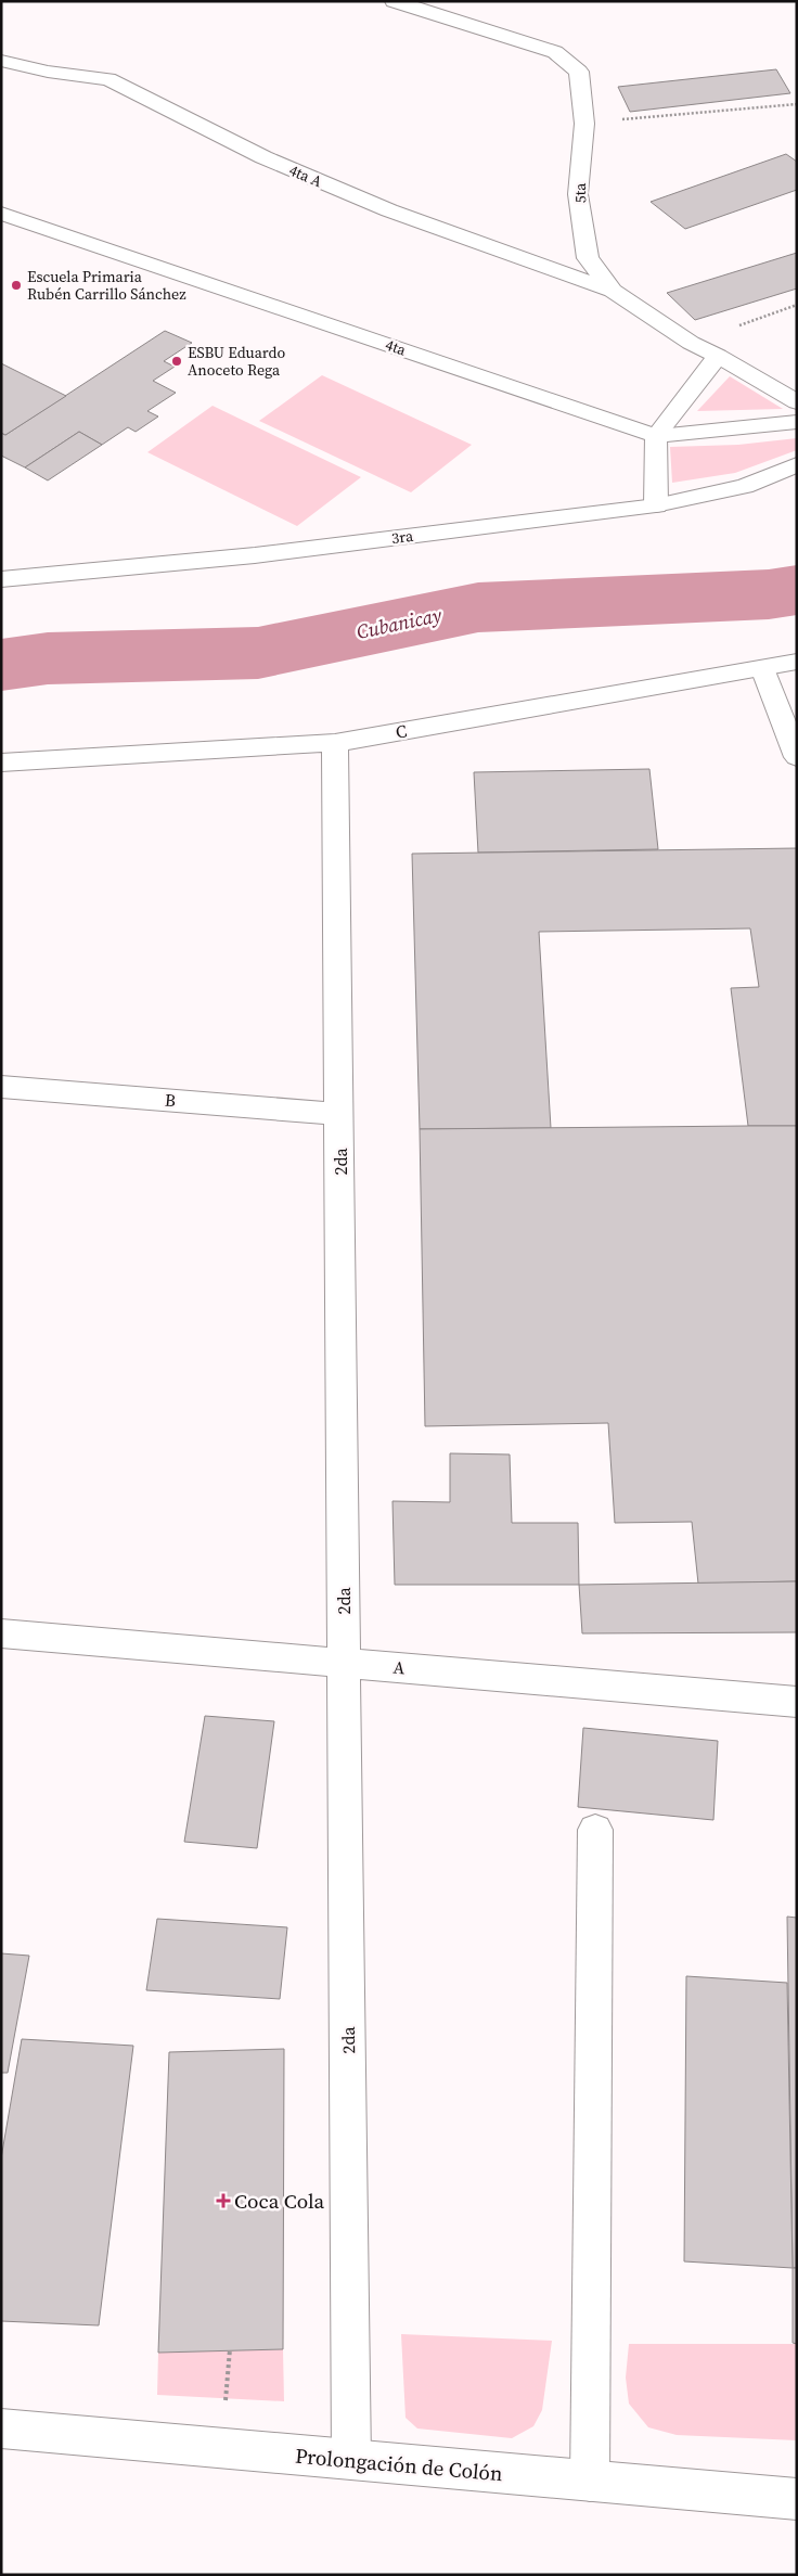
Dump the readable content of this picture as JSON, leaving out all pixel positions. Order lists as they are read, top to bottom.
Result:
{
  "streets": {
    "street": [
      "4ta A",
      "5ta",
      "4ta",
      "3ra",
      "C",
      "B",
      "2da",
      "A",
      "Prolongación de Colón"
    ]
  },
  "crossings": [
    ["4ta A", "5ta"],
    ["C", "2da"],
    ["B", "2da"],
    ["2da", "A"],
    ["2da", "Prolongación de Colón"]
  ],
  "water": ["Cubanicay"],
  "places": {
    "other": ["Escuela Primaria Rubén Carrillo Sánchez", "ESBU Eduardo Anoceto Rega"],
    "health": ["Coca Cola"]
  }
}
